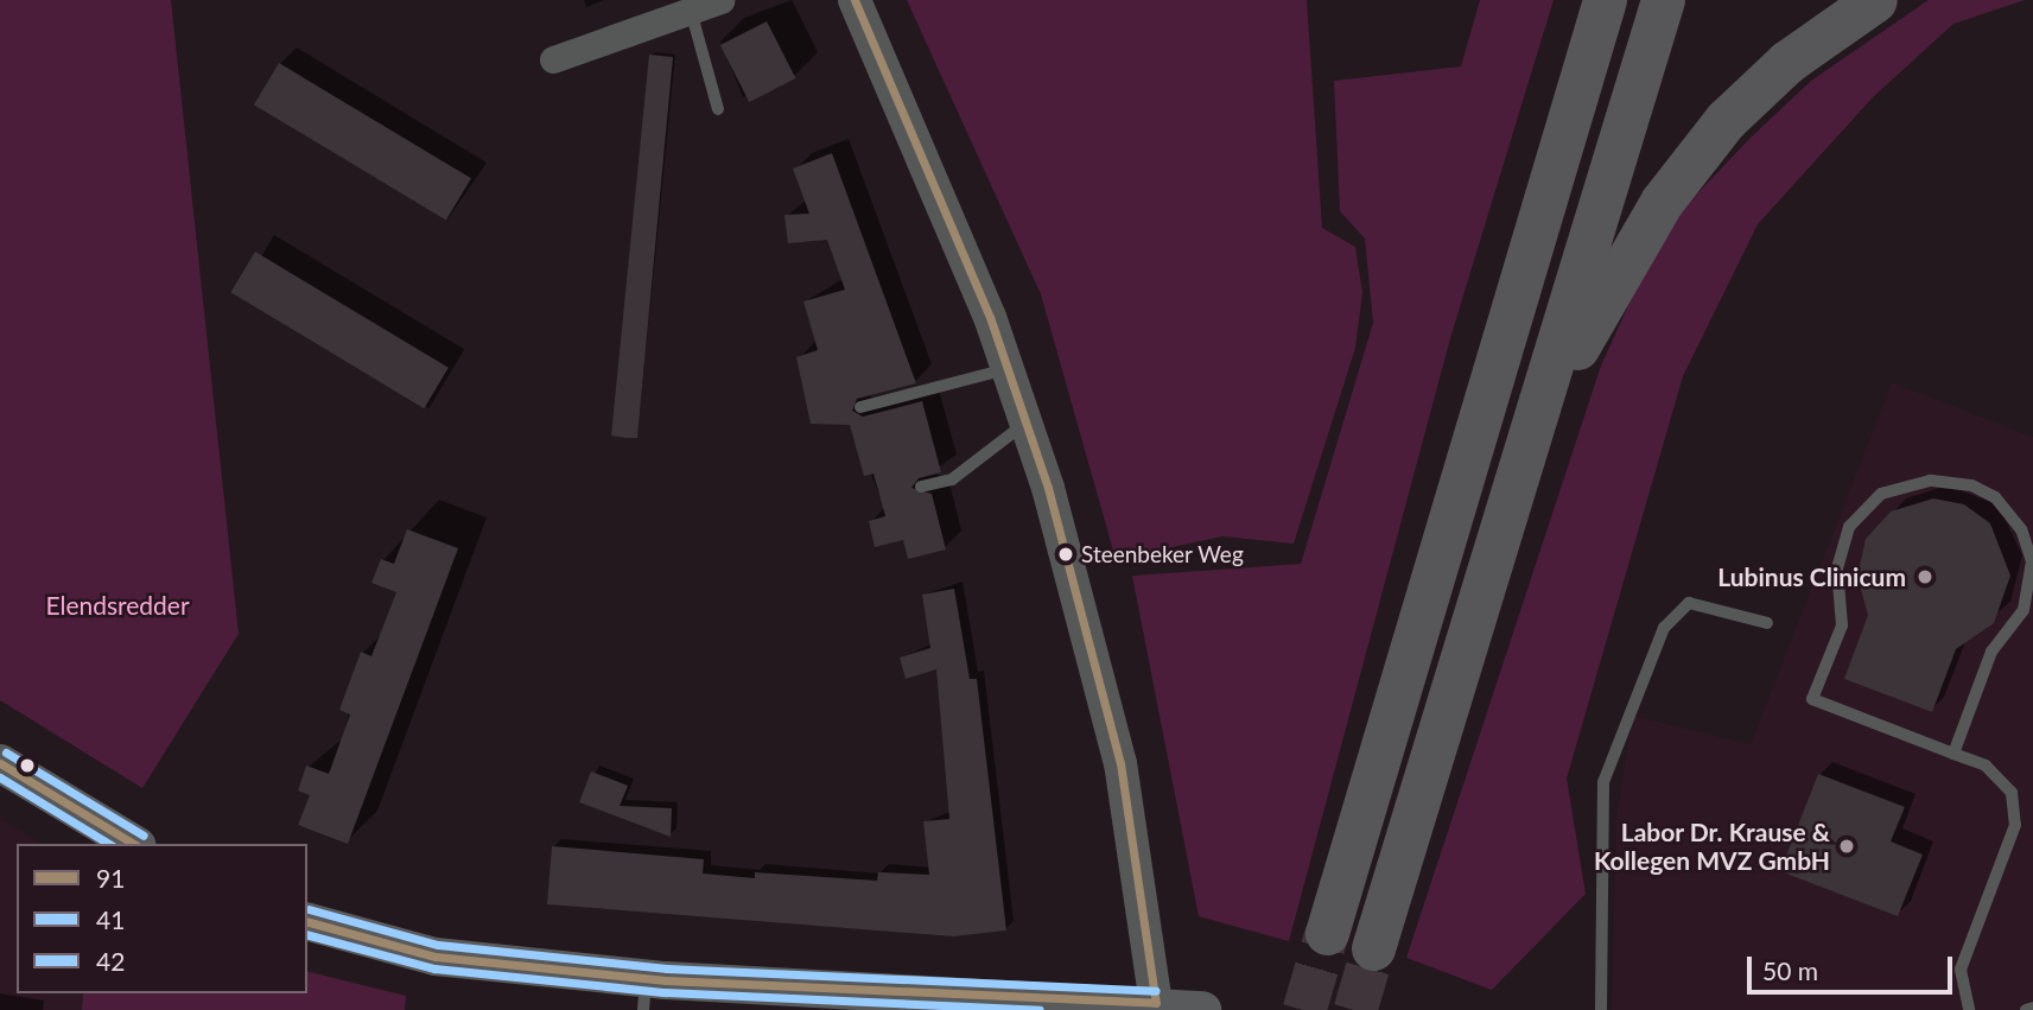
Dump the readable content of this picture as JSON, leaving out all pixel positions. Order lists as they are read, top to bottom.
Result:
{
  "parks": ["Elendsredder"],
  "places": ["Steenbeker Weg", "Lubinus Clinicum", "Labor Dr. Krause & Kollegen MVZ GmbH"],
  "lines": ["transit line 91", "transit line 42", "transit line 41"],
  "legend": ["91", "41", "42"],
  "scale_bar": "50 m"
}
